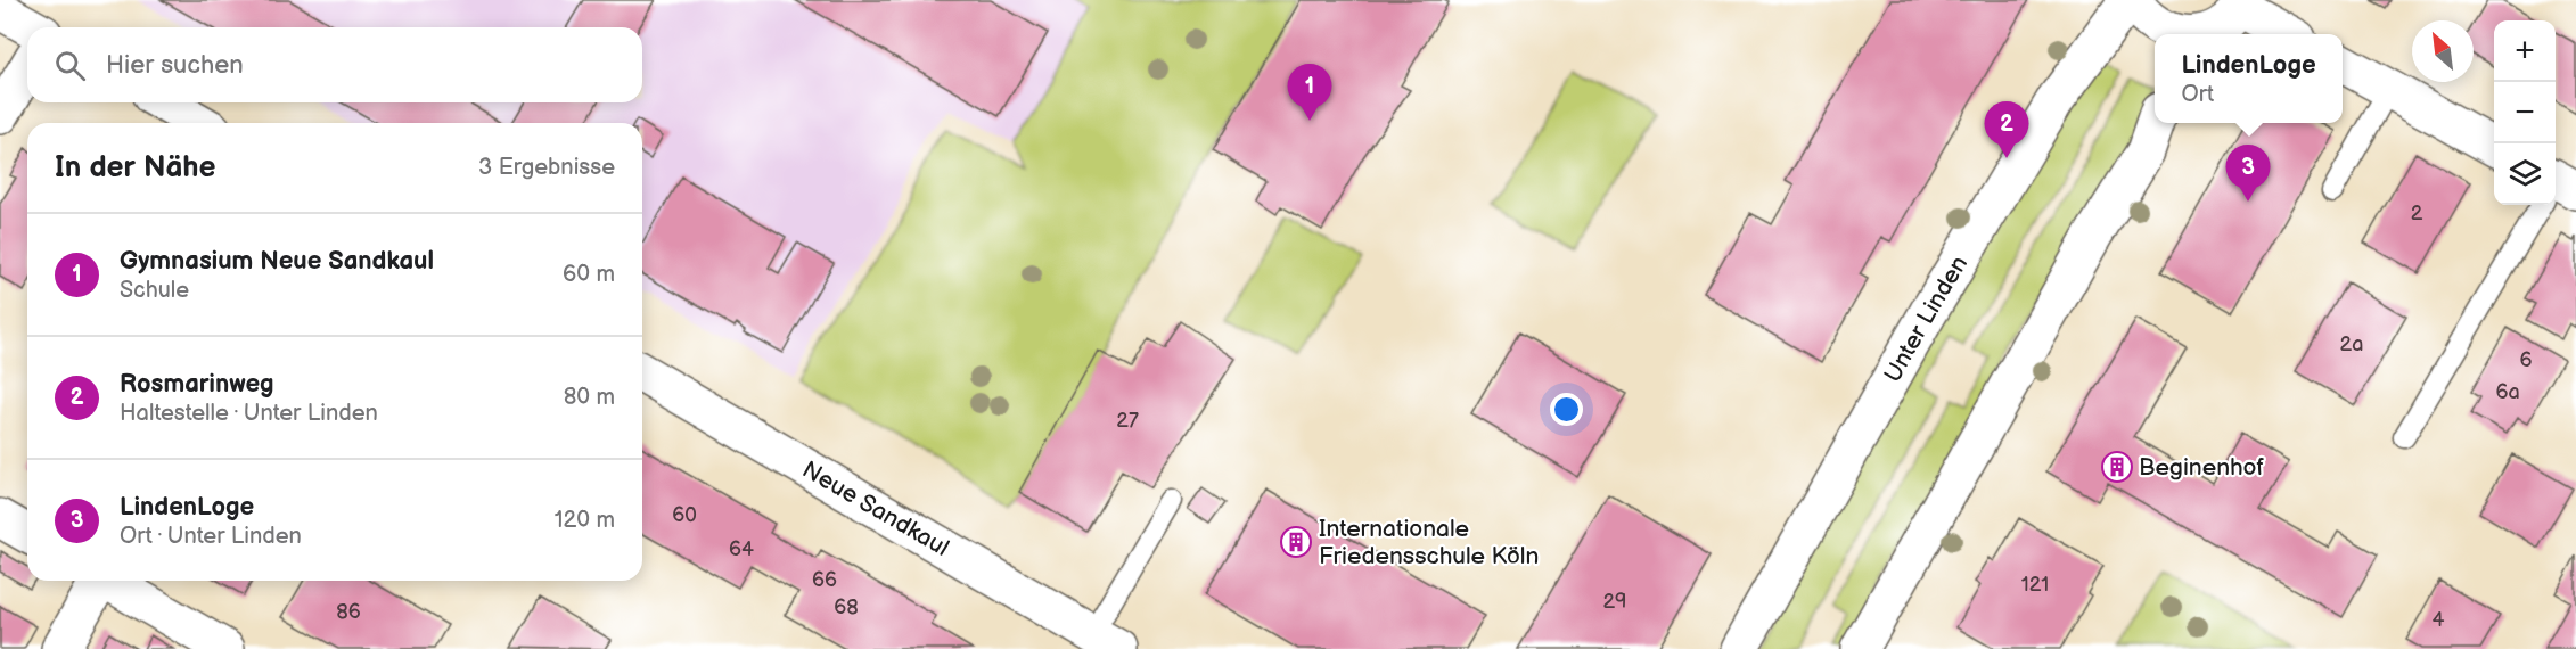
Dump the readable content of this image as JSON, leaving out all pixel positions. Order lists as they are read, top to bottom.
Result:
{
  "streets": {
    "street": ["Unter Linden", "Neue Sandkaul"]
  },
  "places": {
    "building": ["Beginenhof", "Internationale Friedensschule Köln"]
  },
  "house_numbers": [
    "2",
    "2a",
    "6",
    "6a",
    "27",
    "60",
    "64",
    "66",
    "121",
    "29",
    "68",
    "86",
    "4"
  ],
  "north": "top left",
  "page": {
    "map_buttons": ["+", "−"],
    "search": "Hier suchen",
    "popup": ["LindenLoge", "Ort"],
    "pins": ["1", "2", "3"],
    "heading": ["In der Nähe", "3 Ergebnisse"],
    "list": [
      {
        "mark": "1",
        "name": "Gymnasium Neue Sandkaul",
        "note": "Schule",
        "value": "60 m"
      },
      {
        "mark": "2",
        "name": "Rosmarinweg",
        "note": "Haltestelle · Unter Linden",
        "value": "80 m"
      },
      {
        "mark": "3",
        "name": "LindenLoge",
        "note": "Ort · Unter Linden",
        "value": "120 m"
      }
    ]
  }
}
